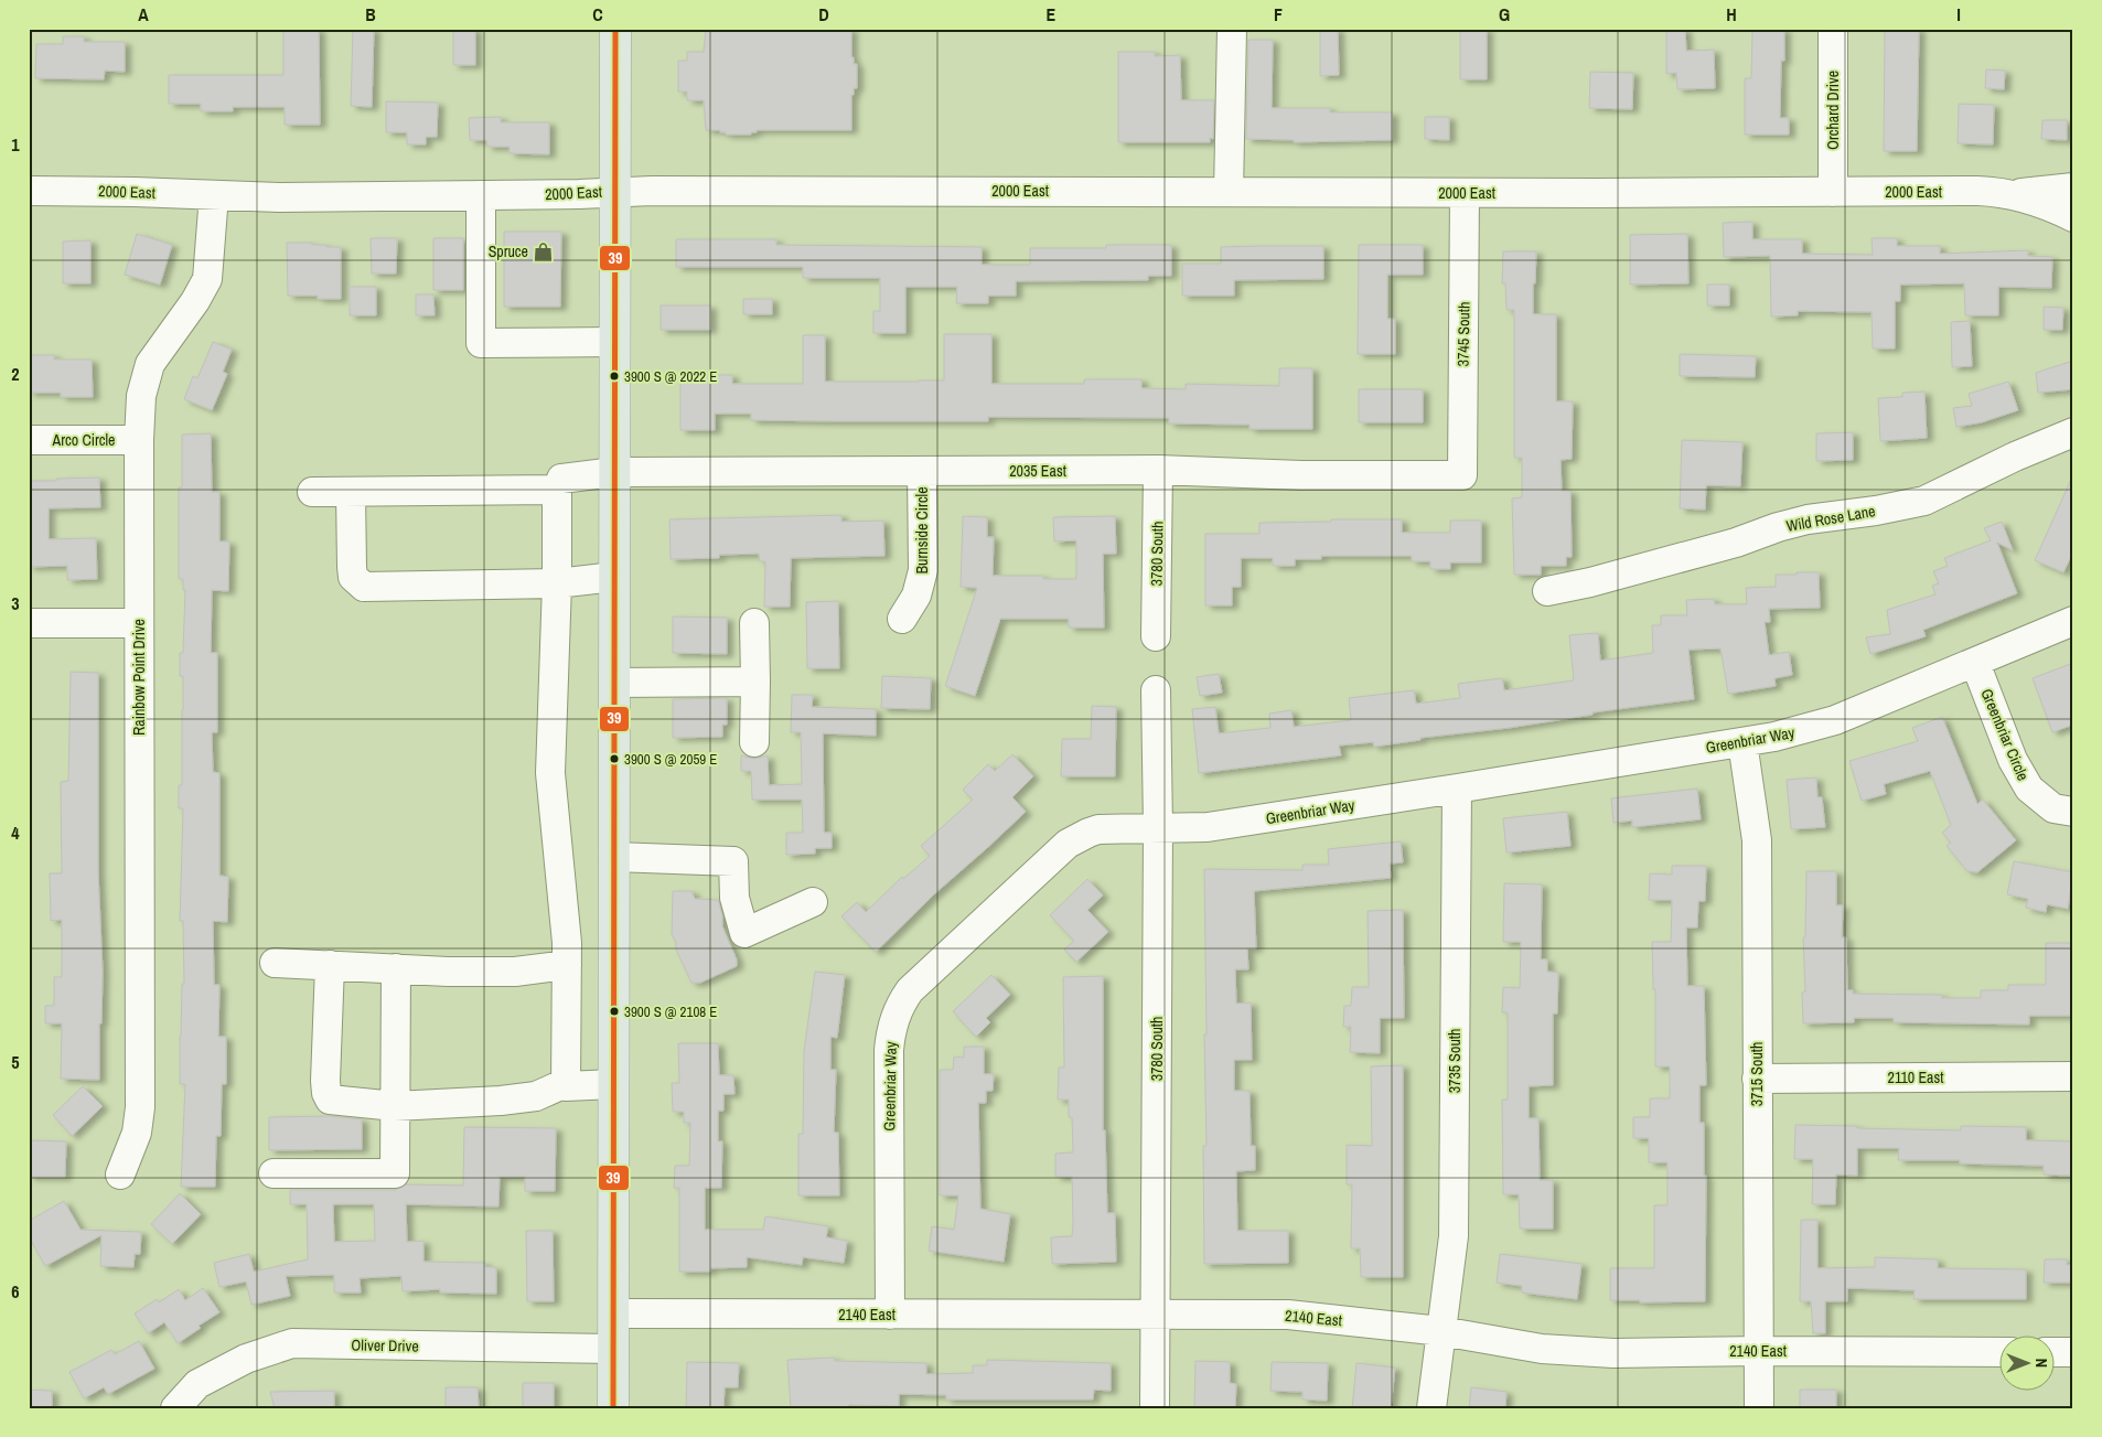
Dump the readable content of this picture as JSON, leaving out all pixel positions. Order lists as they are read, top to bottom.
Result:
{
  "streets": {
    "street": [
      "Orchard Drive",
      "2000 East",
      "3745 South",
      "Arco Circle",
      "2035 East",
      "Wild Rose Lane",
      "Burnside Circle",
      "3780 South",
      "Rainbow Point Drive",
      "Greenbriar Circle",
      "Greenbriar Way",
      "3735 South",
      "3715 South",
      "2110 East",
      "2140 East",
      "Oliver Drive"
    ]
  },
  "crossings": [
    ["Orchard Drive", "2000 East"],
    ["2000 East", "3745 South"],
    ["2000 East", "Rainbow Point Drive"],
    ["3745 South", "2035 East"],
    ["Arco Circle", "Rainbow Point Drive"],
    ["2035 East", "Burnside Circle"],
    ["2035 East", "3780 South"],
    ["3780 South", "Greenbriar Way"],
    ["3780 South", "2140 East"],
    ["Greenbriar Circle", "Greenbriar Way"],
    ["Greenbriar Way", "3735 South"],
    ["Greenbriar Way", "3715 South"],
    ["Greenbriar Way", "2140 East"],
    ["3735 South", "2140 East"],
    ["3715 South", "2110 East"],
    ["3715 South", "2140 East"]
  ],
  "places": {
    "shop": ["Spruce"],
    "other": ["3900 S @ 2022 E", "3900 S @ 2059 E", "3900 S @ 2108 E"]
  },
  "lines": ["transit line 39"],
  "north": "right",
  "grid": {
    "columns": [
      "A",
      "B",
      "C",
      "D",
      "E",
      "F",
      "G",
      "H",
      "I"
    ],
    "rows": [
      "1",
      "2",
      "3",
      "4",
      "5",
      "6"
    ]
  }
}
